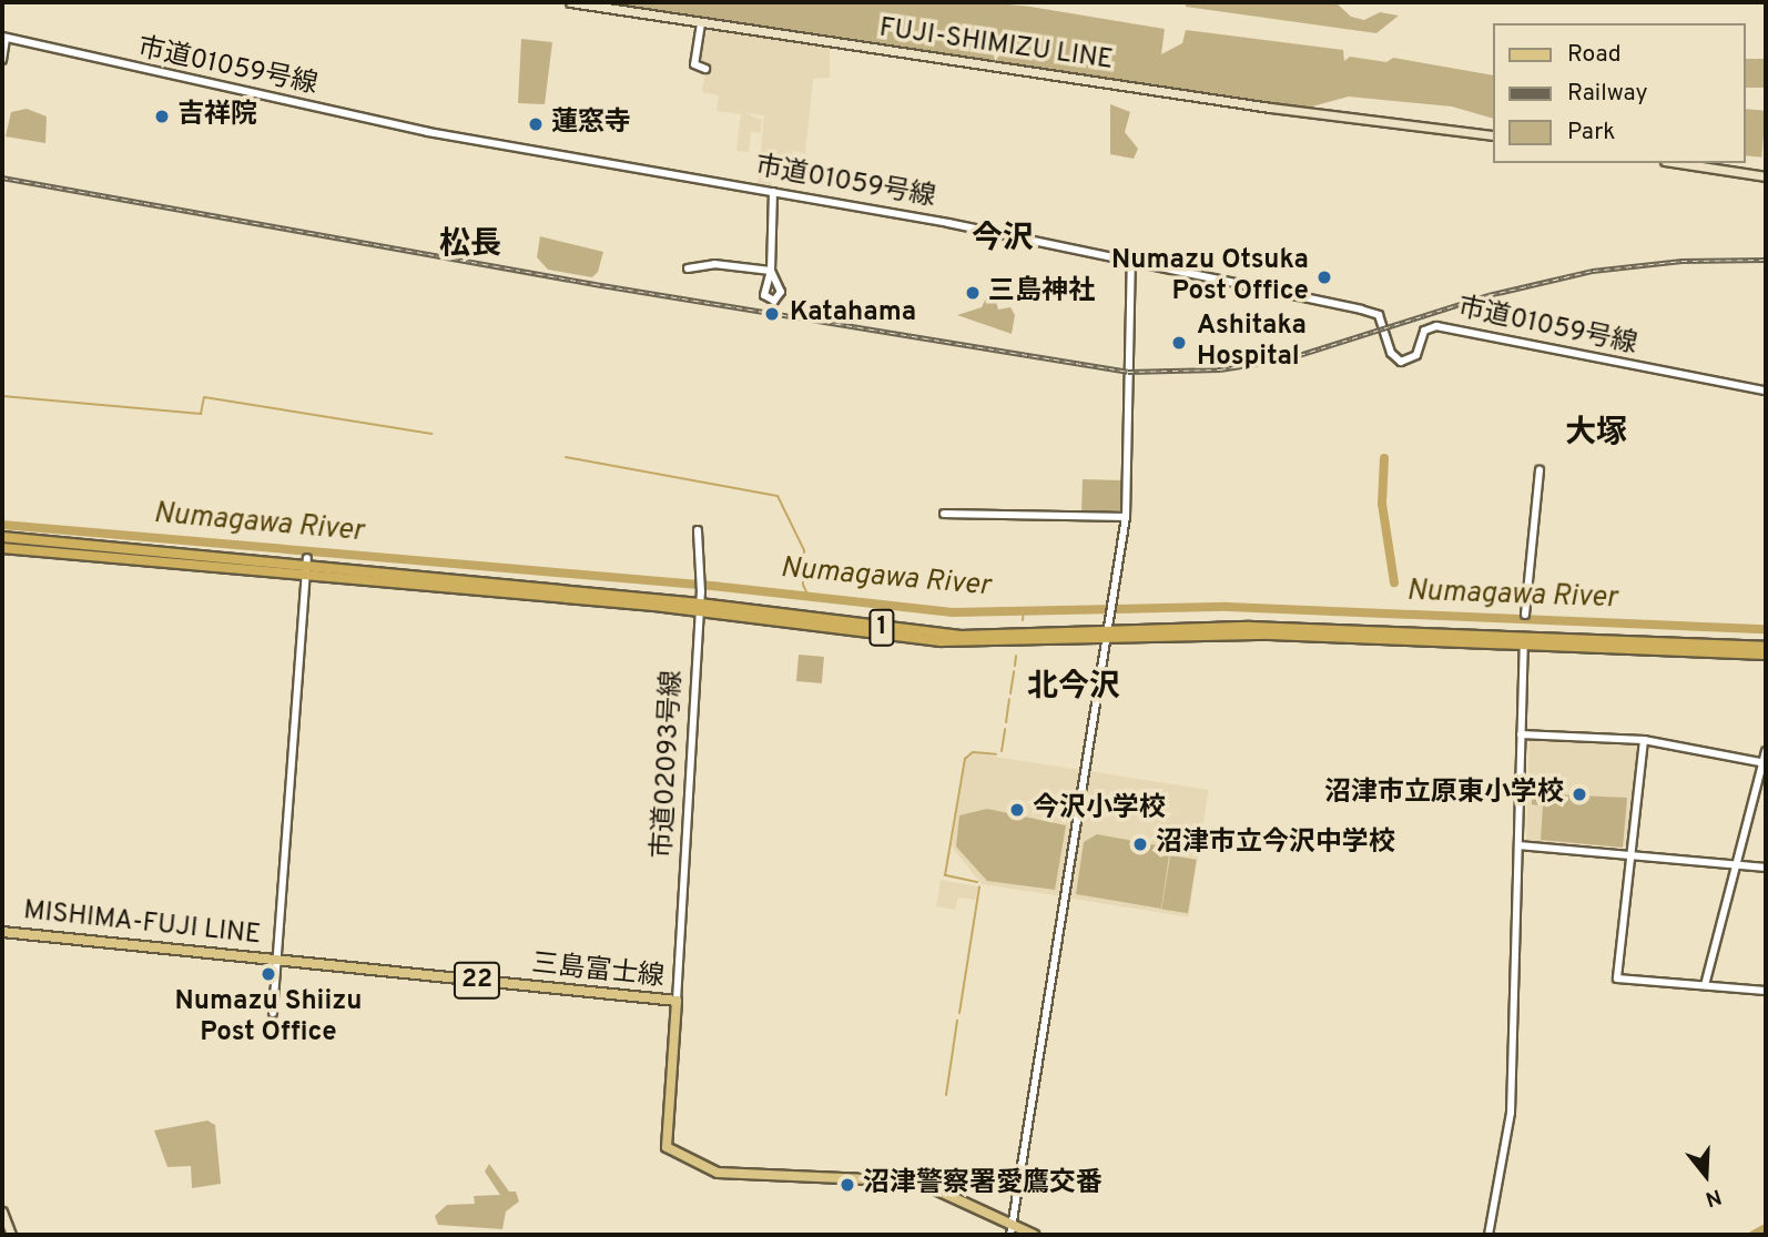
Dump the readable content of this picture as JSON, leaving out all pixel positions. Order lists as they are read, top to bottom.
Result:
{
  "streets": {
    "highway": ["1"],
    "main road": [
      "FUJI-SHIMIZU LINE",
      "MISHIMA-FUJI LINE",
      "三島富士線",
      "22"
    ],
    "street": ["市道01059号線", "市道02093号線"]
  },
  "crossings": [
    ["1", "市道02093号線"],
    ["市道02093号線", "三島富士線"],
    ["MISHIMA-FUJI LINE", "三島富士線"]
  ],
  "districts": [
    "今沢",
    "松長",
    "大塚",
    "北今沢"
  ],
  "water": ["Numagawa River"],
  "places": [
    "吉祥院",
    "蓮窓寺",
    "Numazu Otsuka Post Office",
    "三島神社",
    "Katahama",
    "Ashitaka Hospital",
    "沼津市立原東小学校",
    "今沢小学校",
    "沼津市立今沢中学校",
    "Numazu Shiizu Post Office",
    "沼津警察署愛鷹交番"
  ],
  "legend": ["Road", "Railway", "Park"],
  "north": "bottom"
}
